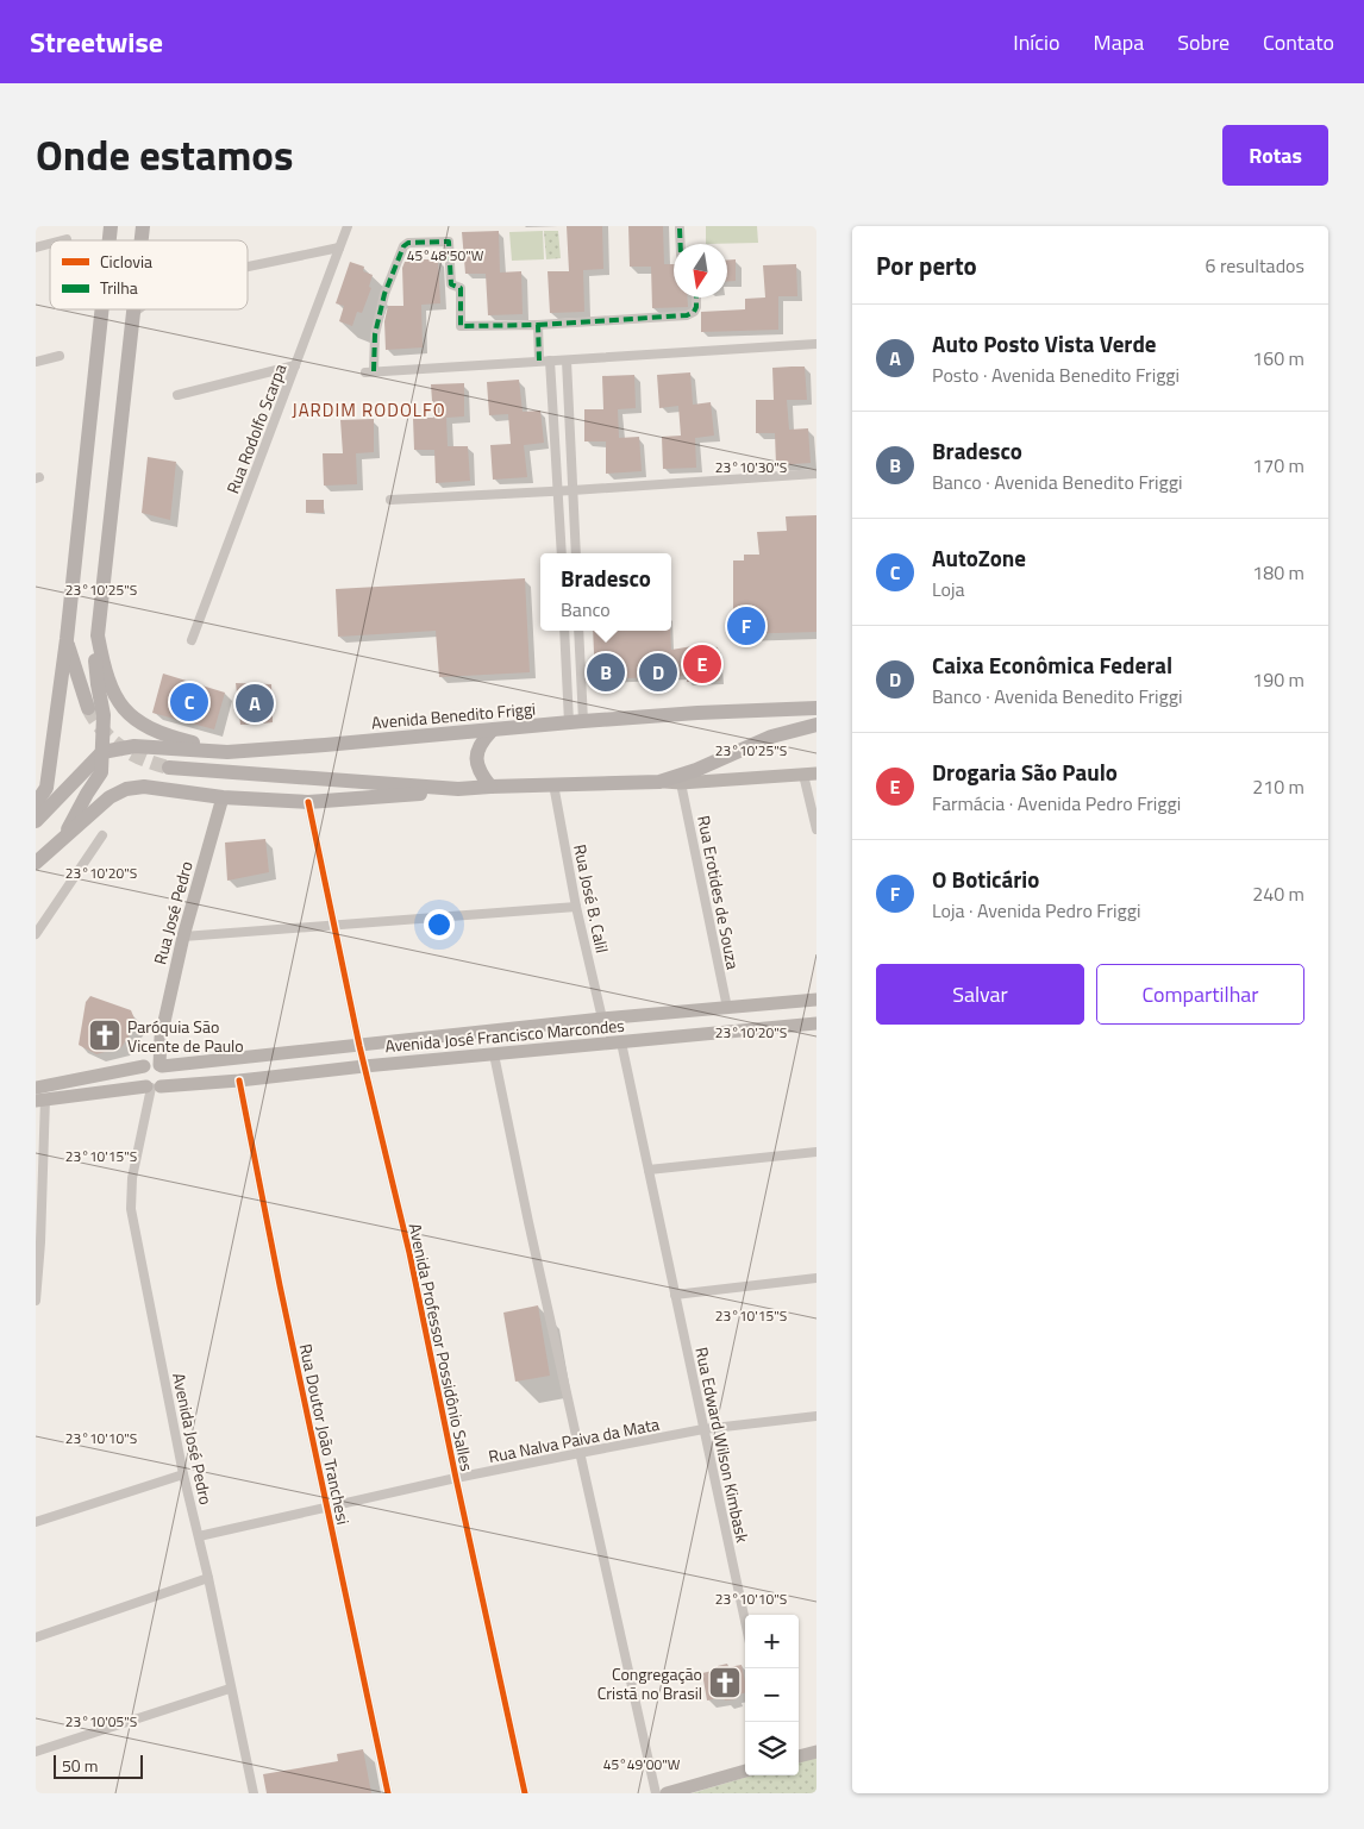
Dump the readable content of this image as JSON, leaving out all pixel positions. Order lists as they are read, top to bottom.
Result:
{
  "streets": {
    "main road": ["Avenida Benedito Friggi"],
    "street": [
      "Rua Rodolfo Scarpa",
      "Rua Erotides de Souza",
      "Rua José B. Calil",
      "Rua José Pedro",
      "Avenida José Francisco Marcondes",
      "Avenida Professor Possidônio Salles",
      "Rua Doutor João Tranchesi",
      "Avenida José Pedro",
      "Rua Nalva Paiva da Mata",
      "Rua Edward Wilson Kimbask"
    ]
  },
  "crossings": [
    ["Rua Erotides de Souza", "Avenida José Francisco Marcondes"],
    ["Rua José B. Calil", "Avenida José Francisco Marcondes"],
    ["Rua José Pedro", "Avenida José Francisco Marcondes"],
    ["Avenida José Francisco Marcondes", "Avenida Professor Possidônio Salles"],
    ["Avenida José Francisco Marcondes", "Rua Doutor João Tranchesi"],
    ["Avenida José Francisco Marcondes", "Avenida José Pedro"],
    ["Avenida José Francisco Marcondes", "Rua Edward Wilson Kimbask"],
    ["Avenida Professor Possidônio Salles", "Rua Nalva Paiva da Mata"],
    ["Rua Doutor João Tranchesi", "Rua Nalva Paiva da Mata"],
    ["Avenida José Pedro", "Rua Nalva Paiva da Mata"],
    ["Rua Nalva Paiva da Mata", "Rua Edward Wilson Kimbask"]
  ],
  "districts": ["JARDIM RODOLFO"],
  "places": {
    "church": ["Paróquia São Vicente de Paulo", "Congregação Cristã no Brasil"]
  },
  "legend": ["Ciclovia", "Trilha"],
  "scale_bar": "50 m",
  "north": "bottom",
  "page": {
    "header": "Streetwise",
    "nav": [
      "Início",
      "Mapa",
      "Sobre",
      "Contato"
    ],
    "title": "Onde estamos",
    "buttons": [
      "Rotas",
      ["Salvar", "Compartilhar"]
    ],
    "heading": ["Por perto", "6 resultados"],
    "list": [
      {
        "mark": "A",
        "name": "Auto Posto Vista Verde",
        "note": "Posto · Avenida Benedito Friggi",
        "value": "160 m"
      },
      {
        "mark": "B",
        "name": "Bradesco",
        "note": "Banco · Avenida Benedito Friggi",
        "value": "170 m"
      },
      {
        "mark": "C",
        "name": "AutoZone",
        "note": "Loja",
        "value": "180 m"
      },
      {
        "mark": "D",
        "name": "Caixa Econômica Federal",
        "note": "Banco · Avenida Benedito Friggi",
        "value": "190 m"
      },
      {
        "mark": "E",
        "name": "Drogaria São Paulo",
        "note": "Farmácia · Avenida Pedro Friggi",
        "value": "210 m"
      },
      {
        "mark": "F",
        "name": "O Boticário",
        "note": "Loja · Avenida Pedro Friggi",
        "value": "240 m"
      }
    ],
    "popup": ["Bradesco", "Banco"],
    "pins": [
      "F",
      "E",
      "B",
      "D",
      "C",
      "A"
    ],
    "map_buttons": ["+", "−"],
    "scale": "50 m"
  },
  "coordinates": [
    "45°48'50\"W",
    "23°10'30\"S",
    "23°10'25\"S",
    "23°10'20\"S",
    "23°10'15\"S",
    "23°10'10\"S",
    "23°10'05\"S",
    "45°49'00\"W"
  ]
}
